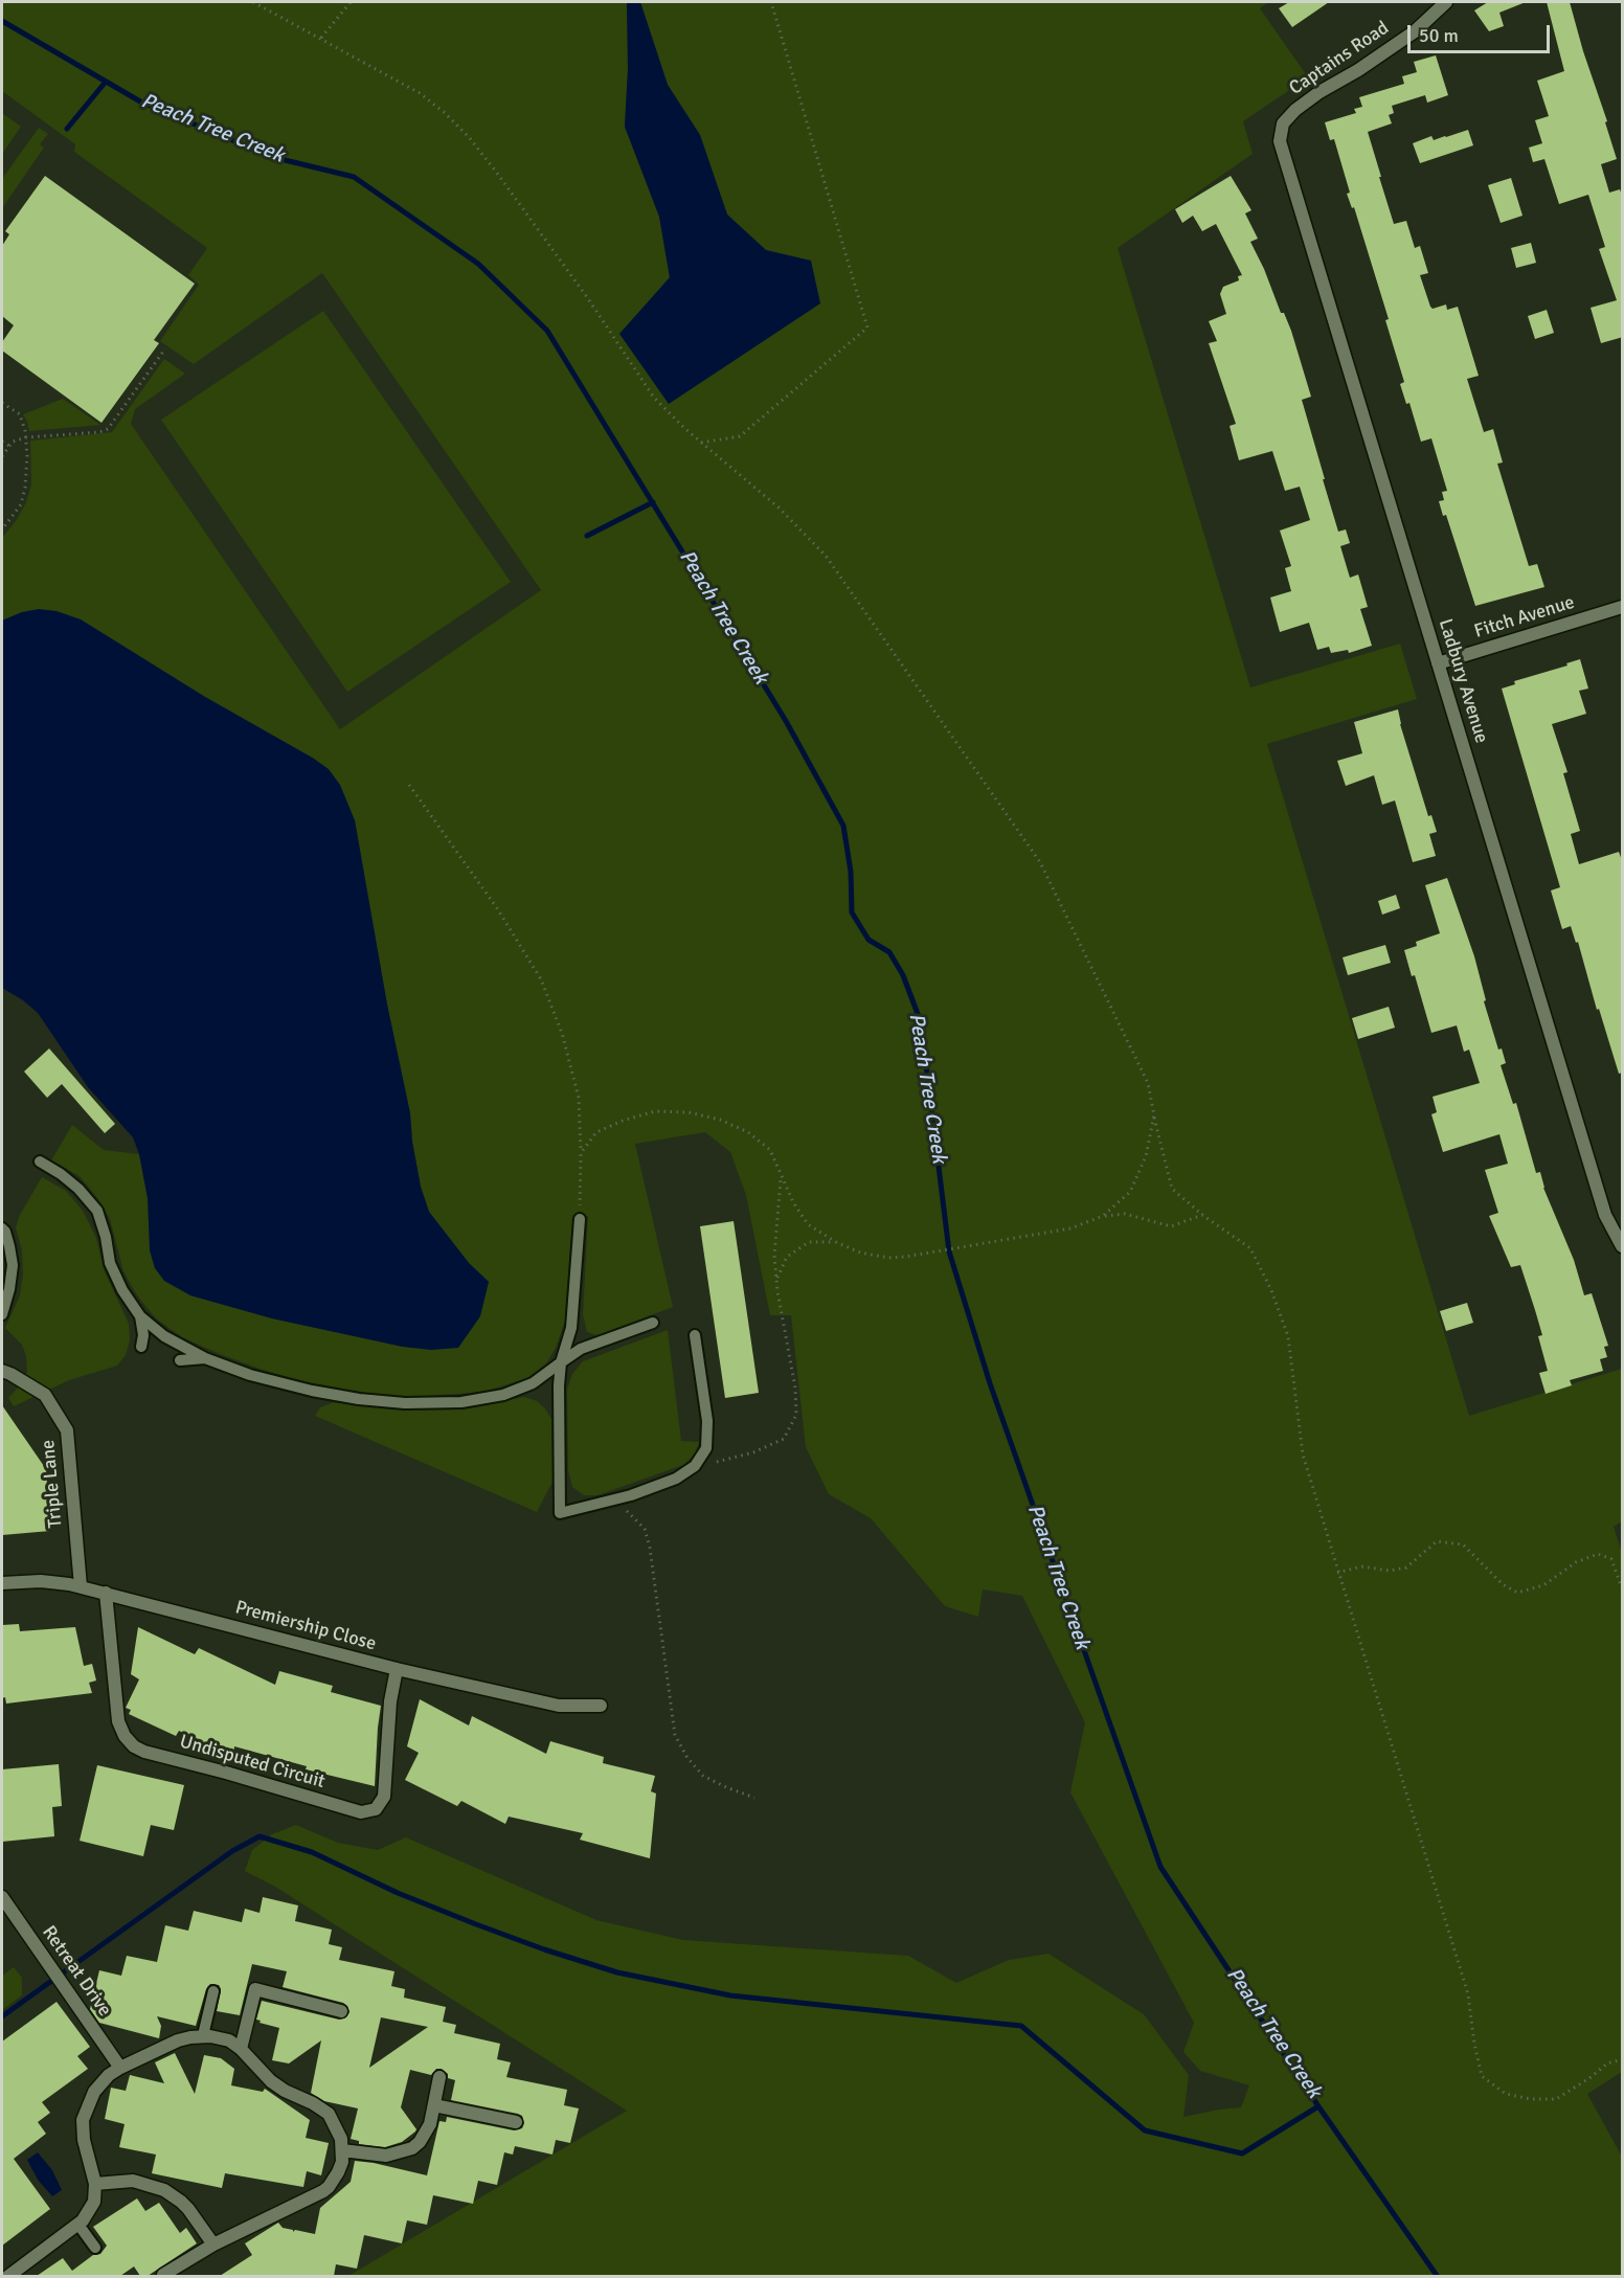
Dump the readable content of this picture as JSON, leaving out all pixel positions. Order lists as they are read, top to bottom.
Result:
{
  "streets": {
    "street": [
      "Captains Road",
      "Fitch Avenue",
      "Ladbury Avenue",
      "Triple Lane",
      "Premiership Close",
      "Undisputed Circuit",
      "Retreat Drive"
    ]
  },
  "crossings": [
    ["Captains Road", "Ladbury Avenue"],
    ["Fitch Avenue", "Ladbury Avenue"],
    ["Triple Lane", "Premiership Close"],
    ["Premiership Close", "Undisputed Circuit"]
  ],
  "water": ["Peach Tree Creek"],
  "scale_bar": "50 m"
}
